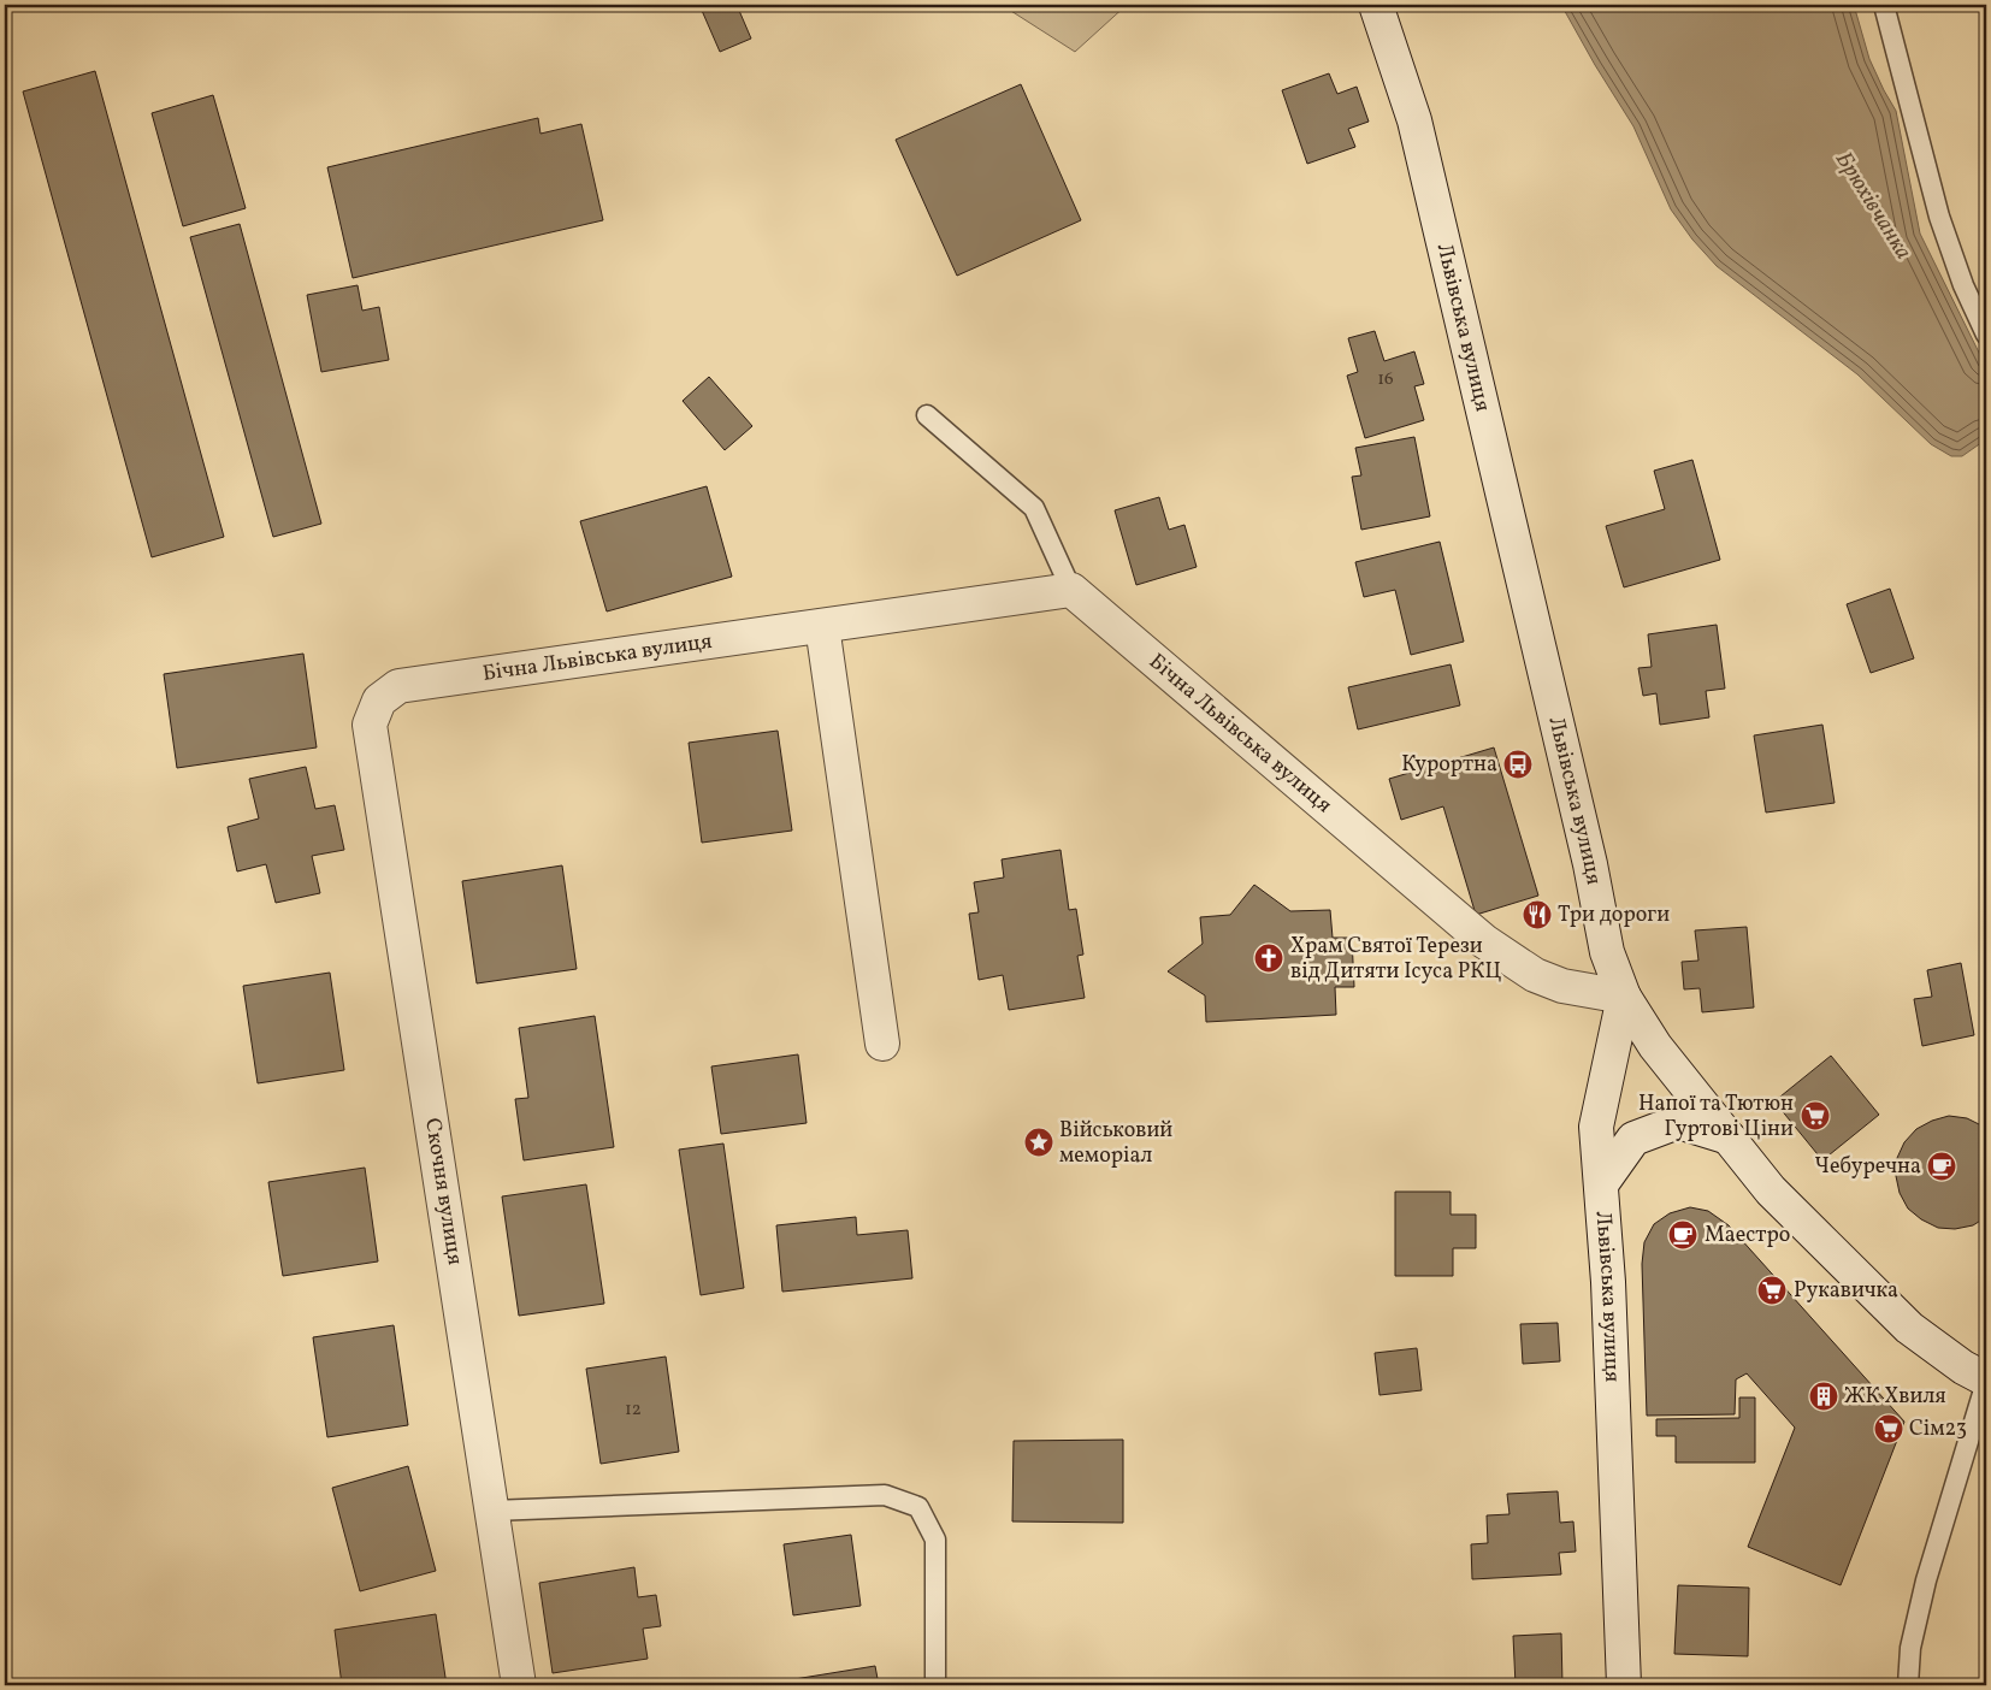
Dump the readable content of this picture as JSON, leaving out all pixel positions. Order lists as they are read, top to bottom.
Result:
{
  "streets": {
    "street": ["Львівська вулиця", "Бічна Львівська вулиця", "Скочня вулиця"]
  },
  "crossings": [
    ["Львівська вулиця", "Бічна Львівська вулиця"],
    ["Бічна Львівська вулиця", "Скочня вулиця"]
  ],
  "water": ["Брюхівчанка"],
  "places": {
    "bus stop": ["Курортна"],
    "restaurant": ["Три дороги"],
    "church": ["Храм Святої Терези від Дитяти Ісуса РКЦ"],
    "supermarket": ["Напої та Тютюн Гуртові Ціни", "Рукавичка", "Сім23"],
    "place": ["Військовий меморіал"],
    "cafe": ["Чебуречна", "Маестро"],
    "building": ["ЖК Хвиля"]
  },
  "house_numbers": ["16", "12"]
}
